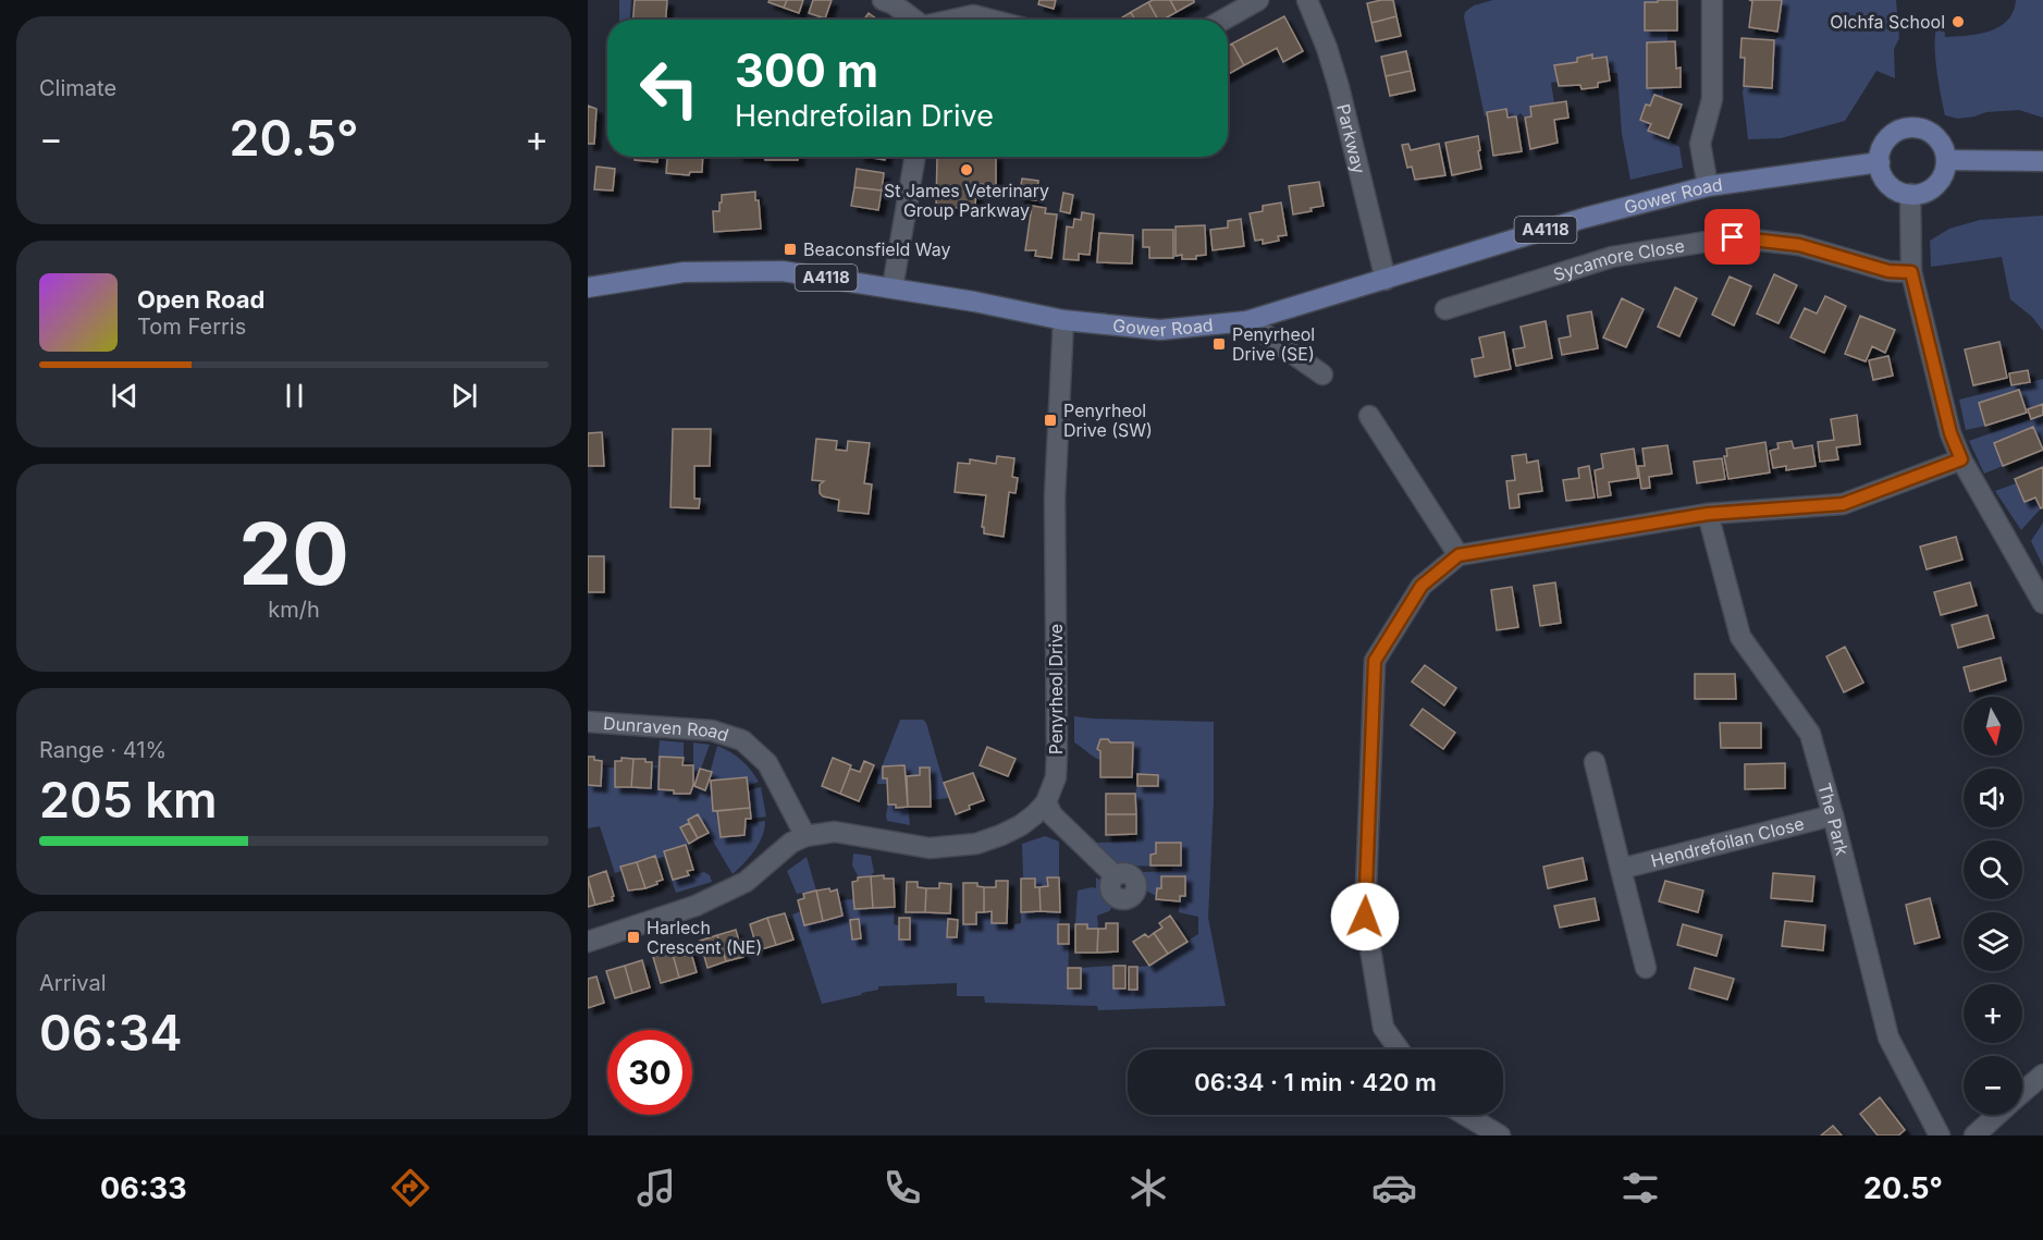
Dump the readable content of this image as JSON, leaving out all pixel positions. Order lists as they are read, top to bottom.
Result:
{
  "streets": {
    "main road": ["Gower Road", "A4118"],
    "street": [
      "Parkway",
      "Sycamore Close",
      "Penyrheol Drive",
      "Dunraven Road",
      "The Park",
      "Hendrefoilan Close"
    ]
  },
  "crossings": [
    ["Parkway", "Gower Road"],
    ["Gower Road", "Penyrheol Drive"],
    ["Penyrheol Drive", "Dunraven Road"],
    ["The Park", "Hendrefoilan Close"]
  ],
  "places": {
    "other": ["Olchfa School", "St James Veterinary Group Parkway"],
    "transit": [
      "Beaconsfield Way",
      "Penyrheol Drive (SE)",
      "Penyrheol Drive (SW)",
      "Harlech Crescent (NE)"
    ]
  },
  "north": "bottom",
  "page": {
    "tile": [
      "Climate",
      ["20", "km/h"],
      ["Range · 41%", "205 km"],
      ["Arrival", "06:34"]
    ],
    "turn": ["300 m", "Hendrefoilan Drive"],
    "heat": ["−", "20.5°", "+"],
    "song": ["Open Road", "Tom Ferris"],
    "map_buttons": ["+", "−"],
    "limit": "30",
    "trip": "06:34 · 1 min · 420 m",
    "tabs": ["06:33", "20.5°"]
  }
}
